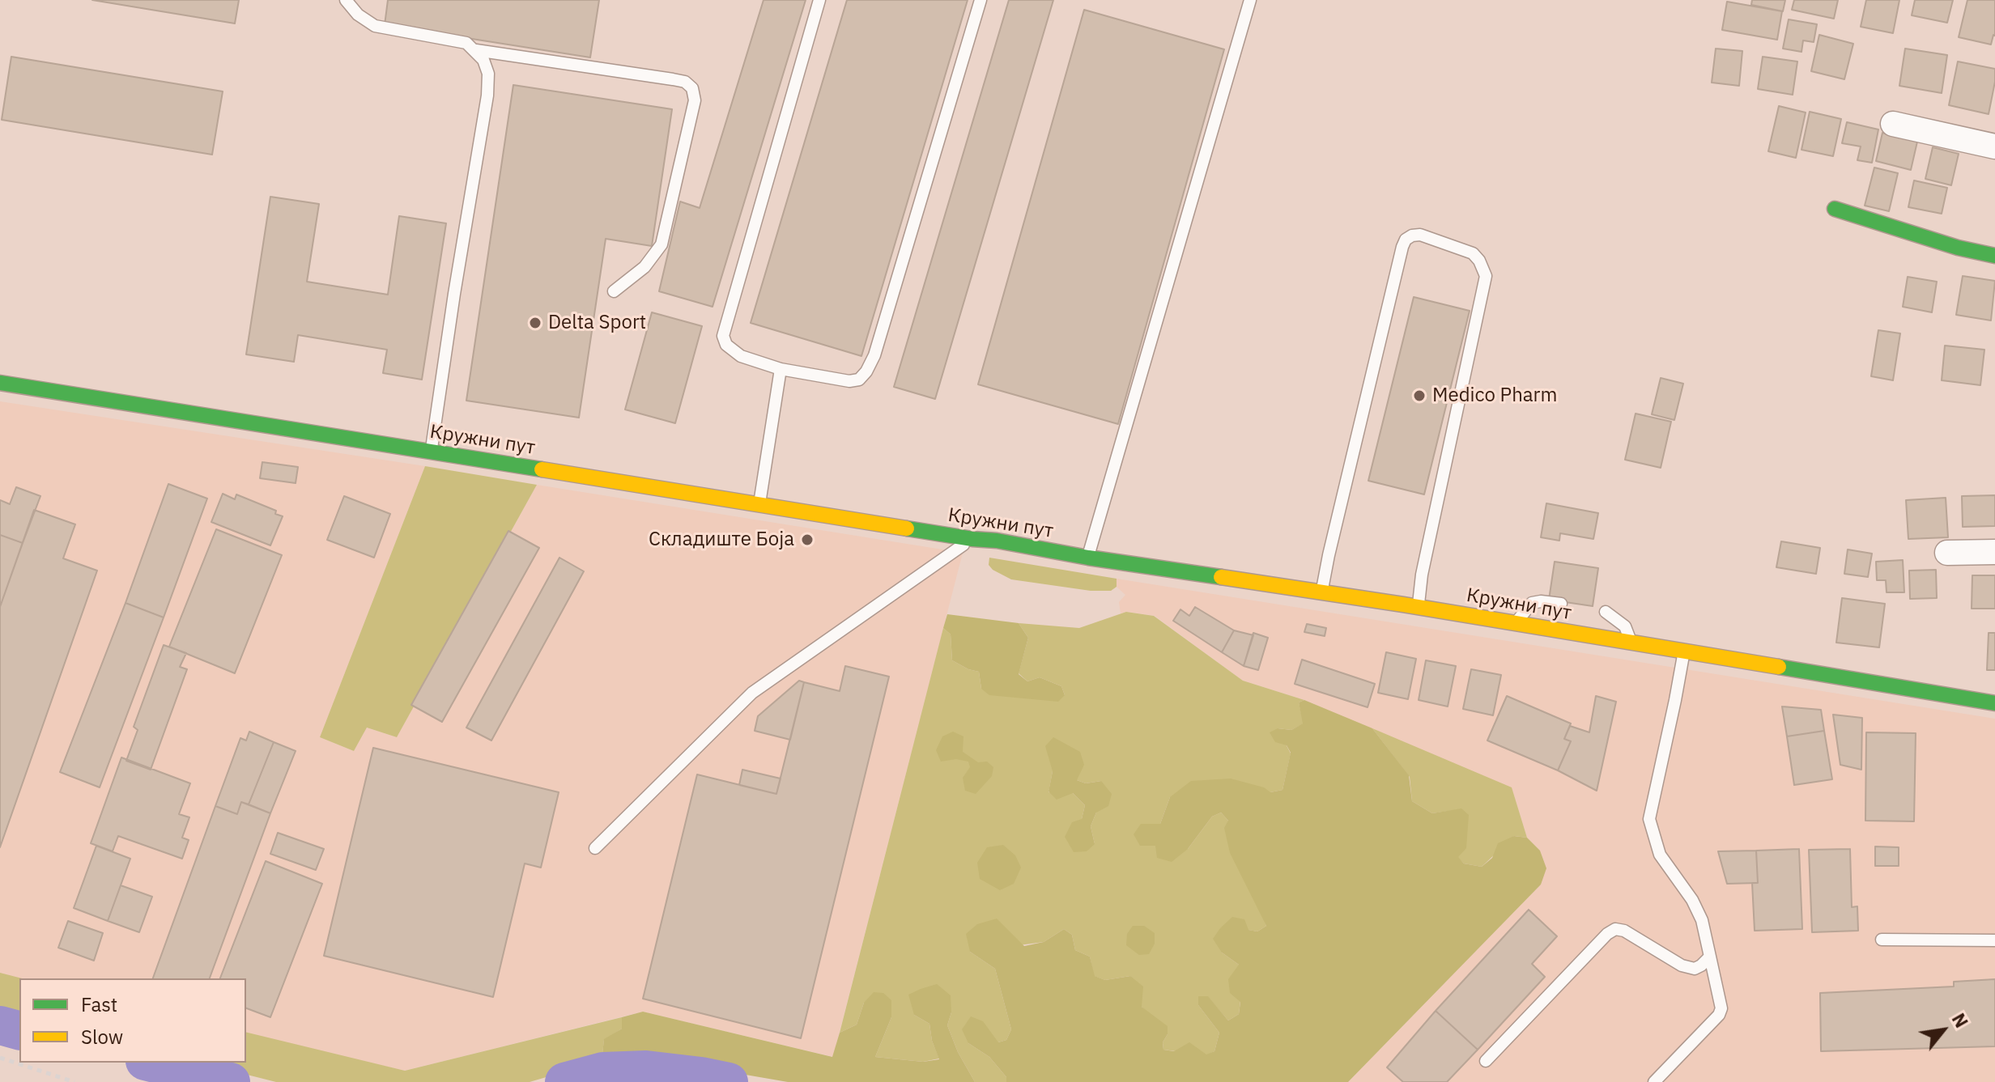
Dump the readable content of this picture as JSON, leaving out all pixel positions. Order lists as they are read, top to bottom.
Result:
{
  "streets": {
    "main road": ["Кружни пут"]
  },
  "places": ["Delta Sport", "Medico Pharm", "Складиште Боја"],
  "legend": ["Fast", "Slow"],
  "north": "top right"
}
